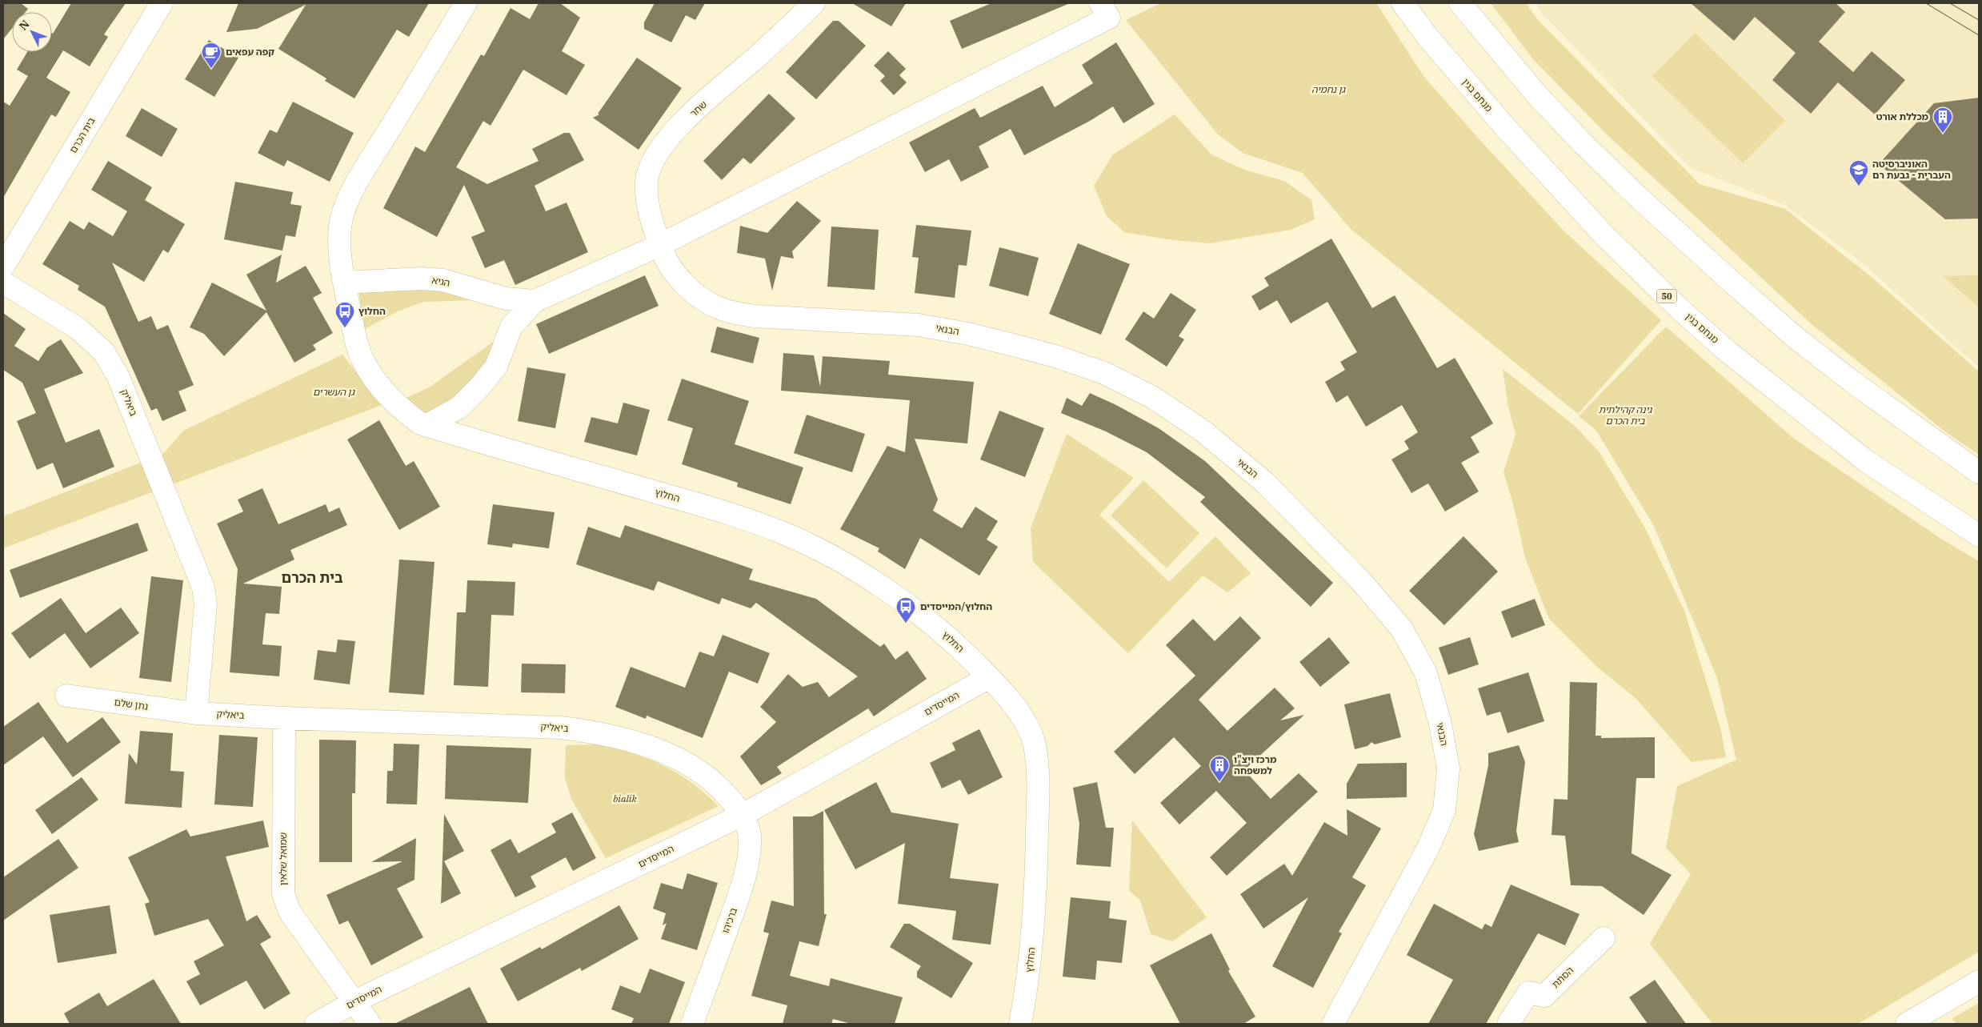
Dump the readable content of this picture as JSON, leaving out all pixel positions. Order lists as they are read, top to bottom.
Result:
{
  "streets": {
    "main road": [
      "מנחם בגין",
      "שחר",
      "בית הכרם",
      "הגיא",
      "50",
      "הבנאי",
      "ביאליק",
      "החלוץ",
      "המייסדים",
      "נתן שלם",
      "שמואל שלאין",
      "ברכיהו",
      "הסתת"
    ]
  },
  "crossings": [
    ["שחר", "הבנאי"],
    ["הגיא", "החלוץ"],
    ["ביאליק", "המייסדים"],
    ["ביאליק", "נתן שלם"],
    ["ביאליק", "שמואל שלאין"],
    ["ביאליק", "ברכיהו"],
    ["החלוץ", "המייסדים"],
    ["המייסדים", "שמואל שלאין"],
    ["המייסדים", "ברכיהו"]
  ],
  "districts": ["בית הכרם"],
  "parks": [
    "גן נחמיה",
    "גן העשרים",
    "גינה קהילתית בית הכרם",
    "bialik"
  ],
  "places": {
    "cafe": ["קפה עפאים"],
    "building": ["מכללת אורט", "מרכז ויצ\"ו למשפחה"],
    "school or university": ["האוניברסיטה העברית - גבעת רם"],
    "bus stop": ["החלוץ", "החלוץ/המייסדים"]
  },
  "north": "top left"
}
